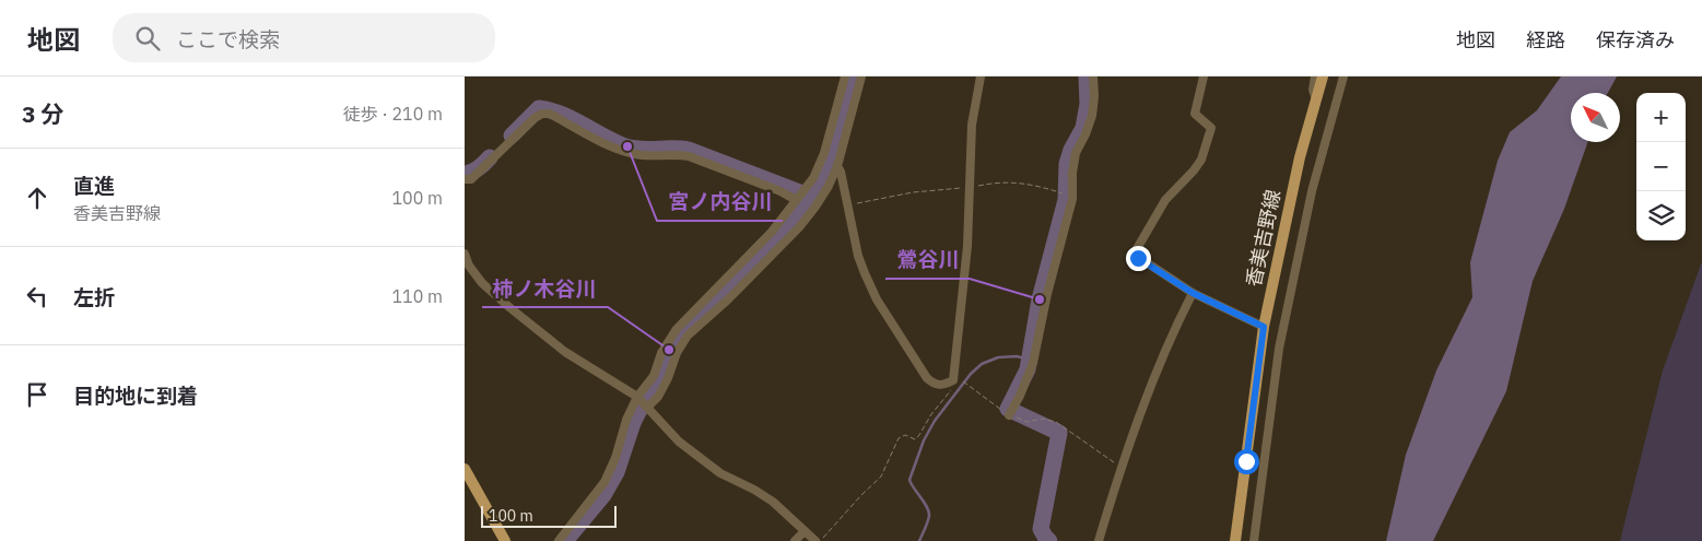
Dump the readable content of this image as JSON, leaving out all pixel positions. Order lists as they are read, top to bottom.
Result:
{
  "streets": {
    "main road": ["香美吉野線"]
  },
  "places": ["宮ノ内谷川", "鶯谷川", "柿ノ木谷川"],
  "scale_bar": "100 m",
  "north": "top left",
  "page": {
    "header": "地図",
    "search": "ここで検索",
    "nav": ["地図", "経路", "保存済み"],
    "heading": ["3 分", "徒歩 · 210 m"],
    "map_buttons": ["+", "−"],
    "list": [
      ["直進", "香美吉野線", "100 m"],
      ["左折", "110 m"],
      "目的地に到着"
    ],
    "scale": "100 m"
  }
}
